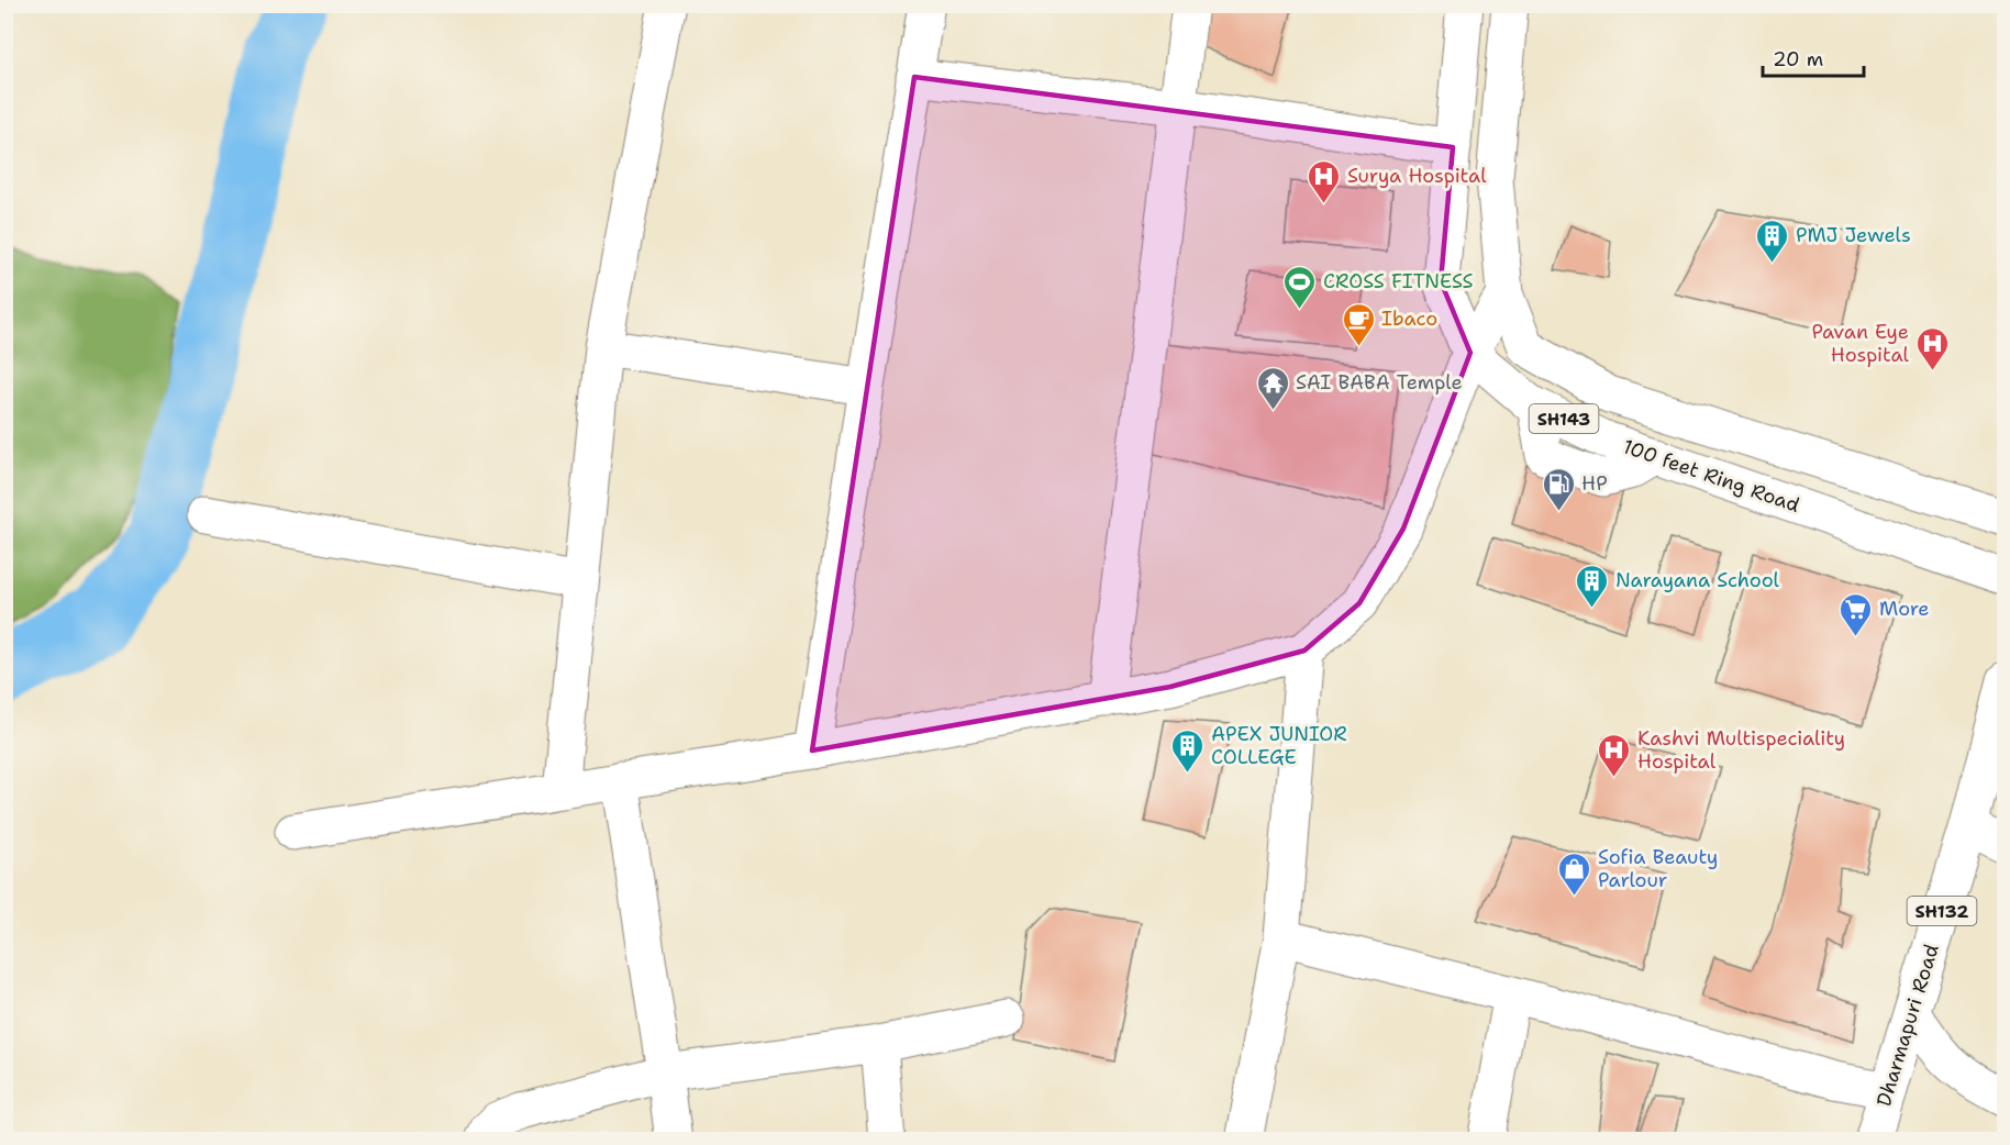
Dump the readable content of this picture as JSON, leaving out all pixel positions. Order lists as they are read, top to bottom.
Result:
{
  "streets": {
    "street": [
      "SH143",
      "100 feet Ring Road",
      "SH132",
      "Dharmapuri Road"
    ]
  },
  "places": {
    "hospital": ["Surya Hospital", "Pavan Eye Hospital", "Kashvi Multispeciality Hospital"],
    "building": ["PMJ Jewels", "Narayana School", "APEX JUNIOR COLLEGE"],
    "sports": ["CROSS FITNESS"],
    "cafe": ["Ibaco"],
    "temple": ["SAI BABA Temple"],
    "fuel station": ["HP"],
    "supermarket": ["More"],
    "shop": ["Sofia Beauty Parlour"]
  },
  "scale_bar": "20 m"
}
